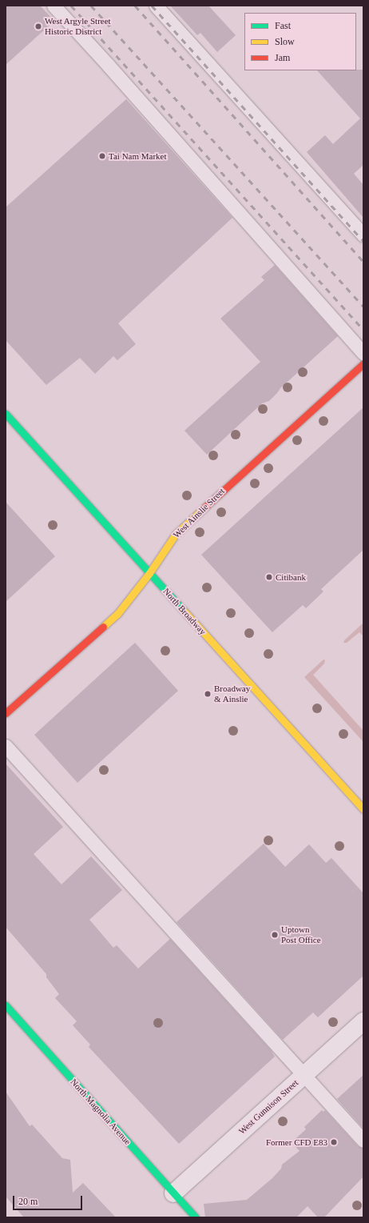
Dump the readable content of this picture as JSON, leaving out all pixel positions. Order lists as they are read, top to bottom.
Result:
{
  "streets": {
    "street": [
      "West Ainslie Street",
      "North Broadway",
      "West Gunnison Street",
      "North Magnolia Avenue"
    ]
  },
  "crossings": [
    ["West Ainslie Street", "North Broadway"],
    ["West Gunnison Street", "North Magnolia Avenue"]
  ],
  "places": [
    "West Argyle Street Historic District",
    "Tai Nam Market",
    "Citibank",
    "Broadway & Ainslie",
    "Uptown Post Office",
    "Former CFD E83"
  ],
  "legend": ["Fast", "Slow", "Jam"],
  "scale_bar": "20 m"
}
